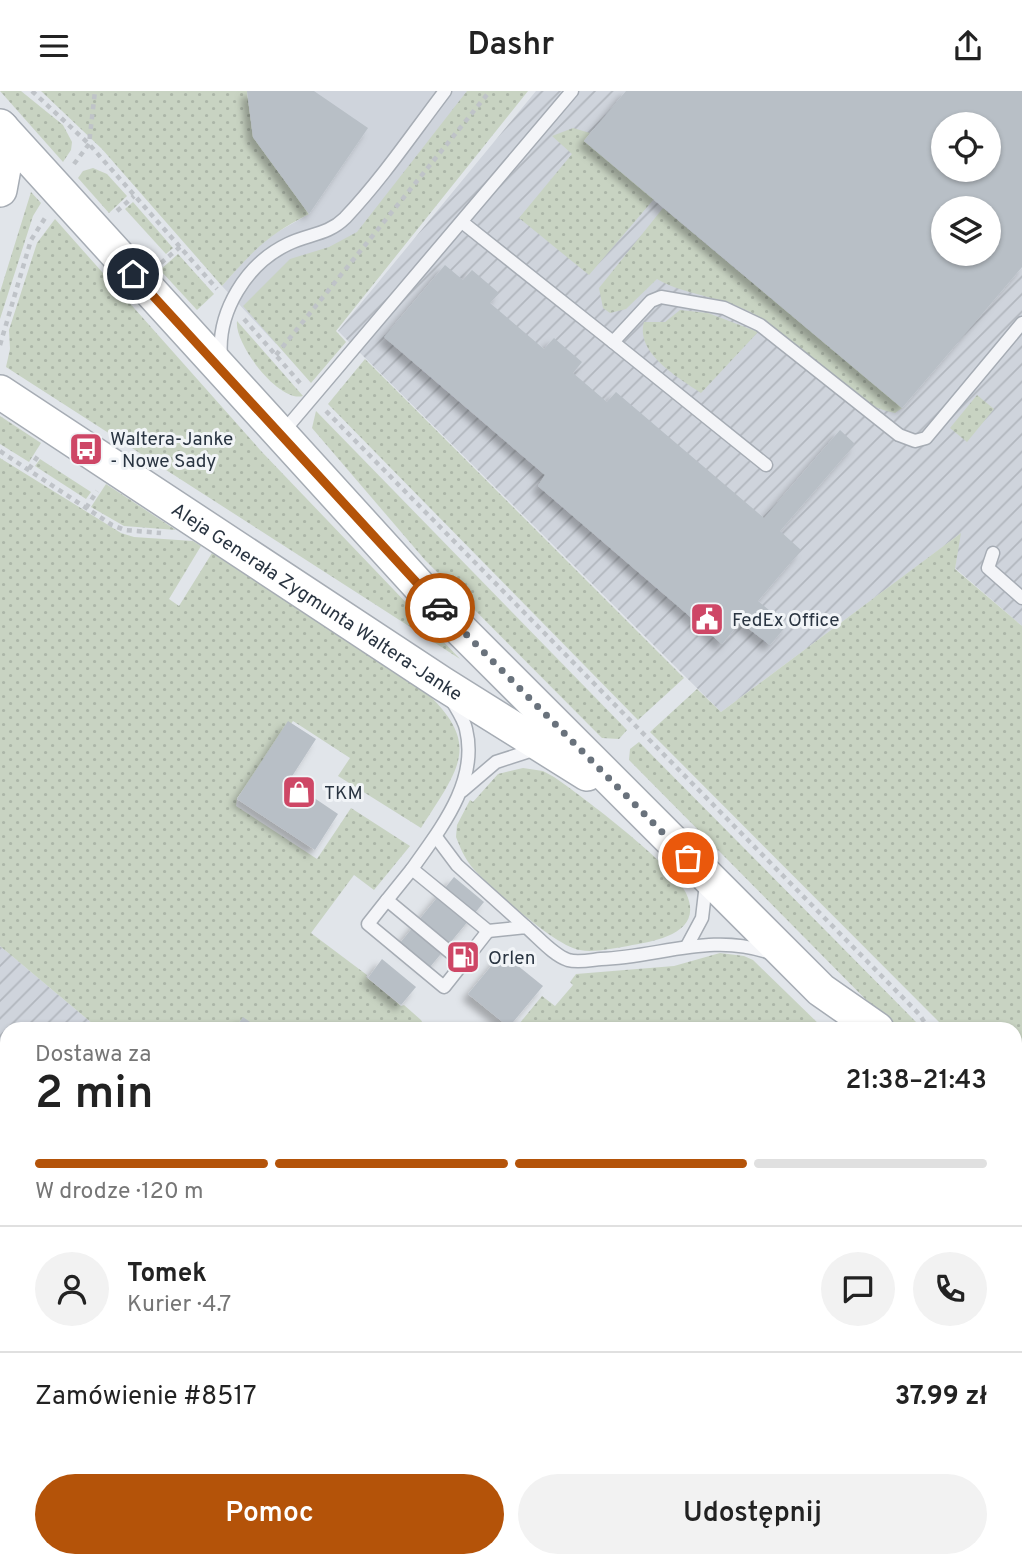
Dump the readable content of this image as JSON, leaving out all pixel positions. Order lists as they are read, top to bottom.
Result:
{
  "streets": {
    "main road": ["Aleja Generała Zygmunta Waltera-Janke"]
  },
  "places": {
    "bus stop": ["Waltera-Janke - Nowe Sady"],
    "public building": ["FedEx Office"],
    "shop": ["TKM"],
    "fuel station": ["Orlen"]
  },
  "page": {
    "header": "Dashr",
    "heading": ["2 min", "Dostawa za", "21:38–21:43"],
    "panel": [
      "Tomek",
      "Kurier · 4.7",
      "Zamówienie #8517",
      "37.99 zł"
    ],
    "bar": "W drodze · 120 m",
    "buttons": ["Pomoc", "Udostępnij"]
  }
}
